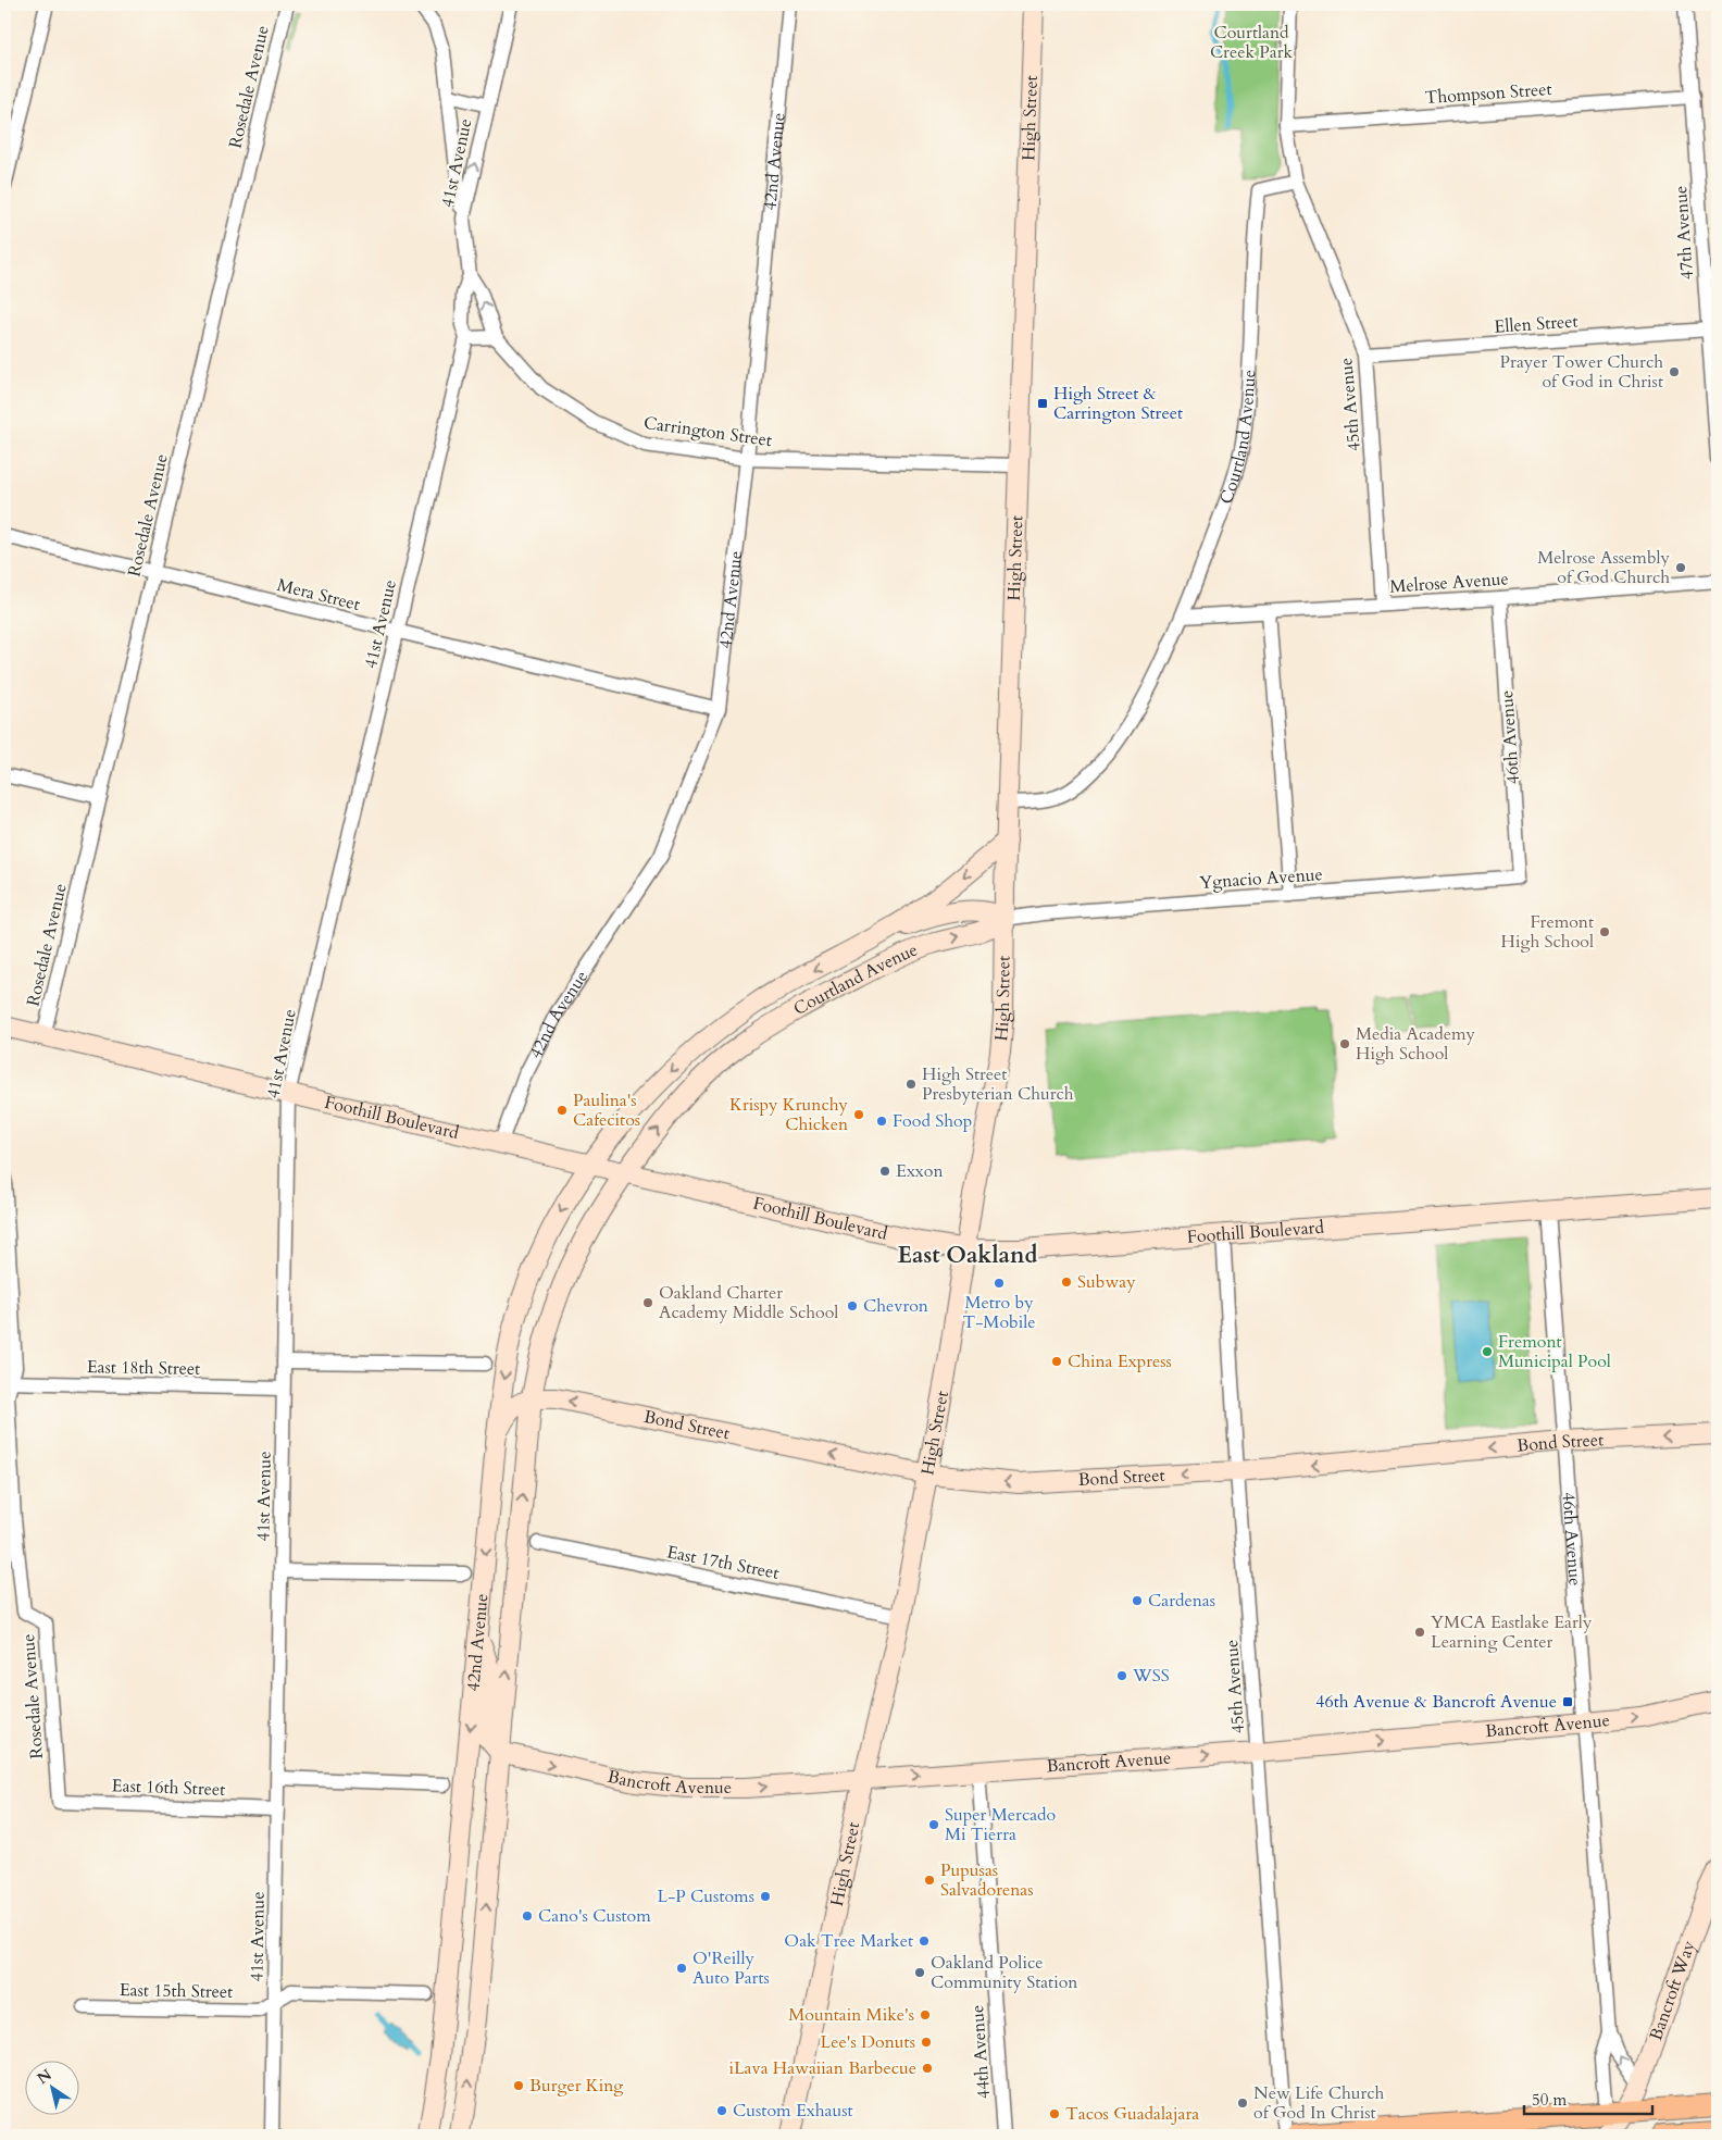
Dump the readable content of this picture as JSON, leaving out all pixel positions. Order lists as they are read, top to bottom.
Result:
{
  "streets": {
    "main road": [
      "High Street",
      "42nd Avenue",
      "Courtland Avenue",
      "Foothill Boulevard",
      "Bond Street",
      "Bancroft Avenue",
      "Bancroft Way"
    ],
    "street": [
      "Rosedale Avenue",
      "Thompson Street",
      "41st Avenue",
      "47th Avenue",
      "Ellen Street",
      "45th Avenue",
      "Carrington Street",
      "Melrose Avenue",
      "Mera Street",
      "46th Avenue",
      "Ygnacio Avenue",
      "East 18th Street",
      "East 17th Street",
      "East 16th Street",
      "East 15th Street",
      "44th Avenue"
    ]
  },
  "crossings": [
    ["Rosedale Avenue", "Mera Street"],
    ["Rosedale Avenue", "Foothill Boulevard"],
    ["Rosedale Avenue", "East 18th Street"],
    ["Rosedale Avenue", "East 16th Street"],
    ["Thompson Street", "47th Avenue"],
    ["High Street", "Carrington Street"],
    ["High Street", "Courtland Avenue"],
    ["High Street", "Ygnacio Avenue"],
    ["High Street", "Foothill Boulevard"],
    ["High Street", "Bond Street"],
    ["High Street", "East 17th Street"],
    ["High Street", "Bancroft Avenue"],
    ["42nd Avenue", "Carrington Street"],
    ["42nd Avenue", "Courtland Avenue"],
    ["42nd Avenue", "Mera Street"],
    ["42nd Avenue", "Foothill Boulevard"],
    ["42nd Avenue", "Bond Street"],
    ["42nd Avenue", "Bancroft Avenue"],
    ["41st Avenue", "Carrington Street"],
    ["41st Avenue", "Mera Street"],
    ["41st Avenue", "Foothill Boulevard"],
    ["41st Avenue", "East 18th Street"],
    ["41st Avenue", "East 16th Street"],
    ["41st Avenue", "East 15th Street"],
    ["47th Avenue", "Ellen Street"],
    ["Ellen Street", "45th Avenue"],
    ["45th Avenue", "Courtland Avenue"],
    ["45th Avenue", "Melrose Avenue"],
    ["45th Avenue", "Foothill Boulevard"],
    ["45th Avenue", "Bond Street"],
    ["45th Avenue", "Bancroft Avenue"],
    ["Courtland Avenue", "Melrose Avenue"],
    ["Courtland Avenue", "Ygnacio Avenue"],
    ["Courtland Avenue", "Foothill Boulevard"],
    ["Melrose Avenue", "46th Avenue"],
    ["46th Avenue", "Ygnacio Avenue"],
    ["46th Avenue", "Foothill Boulevard"],
    ["46th Avenue", "Bond Street"],
    ["46th Avenue", "Bancroft Avenue"],
    ["46th Avenue", "Bancroft Way"],
    ["Bancroft Avenue", "44th Avenue"]
  ],
  "one_way": ["Bond Street", "Bancroft Avenue"],
  "districts": ["East Oakland"],
  "parks": ["Courtland Creek Park"],
  "places": {
    "other": [
      "Prayer Tower Church of God in Christ",
      "Melrose Assembly of God Church",
      "Fremont High School",
      "Media Academy High School",
      "High Street Presbyterian Church",
      "Paulina's Cafecitos",
      "Krispy Krunchy Chicken",
      "Food Shop",
      "Exxon",
      "Subway",
      "Metro by T-Mobile",
      "Oakland Charter Academy Middle School",
      "Chevron",
      "Fremont Municipal Pool",
      "China Express",
      "Cardenas",
      "YMCA Eastlake Early Learning Center",
      "WSS",
      "Super Mercado Mi Tierra",
      "Pupusas Salvadorenas",
      "L-P Customs",
      "Cano's Custom",
      "Oak Tree Market",
      "O'Reilly Auto Parts",
      "Oakland Police Community Station",
      "Mountain Mike's",
      "Lee's Donuts",
      "iLava Hawaiian Barbecue",
      "Burger King",
      "New Life Church of God In Christ",
      "Custom Exhaust",
      "Tacos Guadalajara"
    ],
    "transit": ["High Street & Carrington Street", "46th Avenue & Bancroft Avenue"]
  },
  "scale_bar": "50 m",
  "north": "top left"
}
